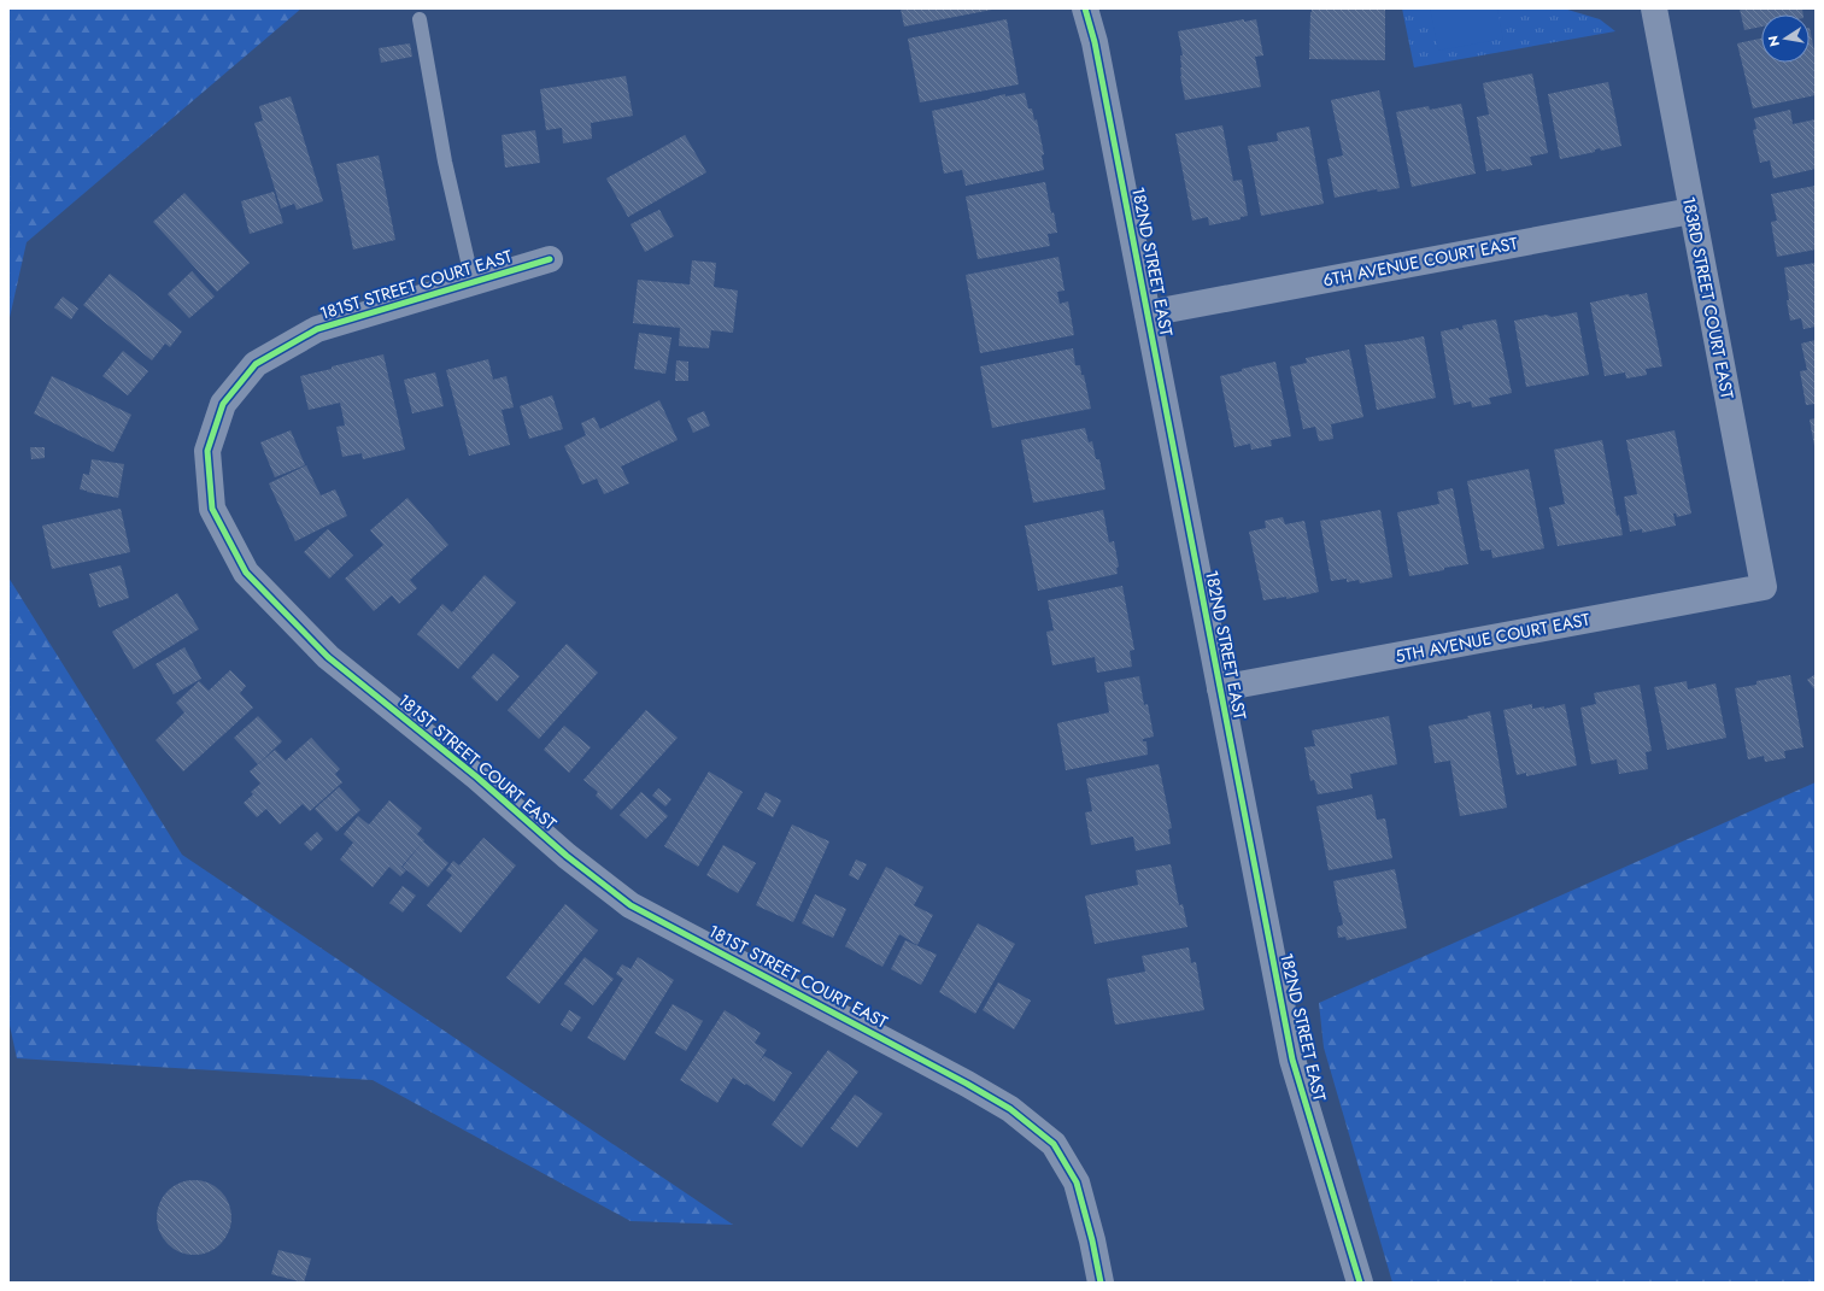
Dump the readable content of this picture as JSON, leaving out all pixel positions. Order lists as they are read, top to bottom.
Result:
{
  "streets": {
    "street": [
      "182ND STREET EAST",
      "6TH AVENUE COURT EAST",
      "181ST STREET COURT EAST",
      "183RD STREET COURT EAST",
      "5TH AVENUE COURT EAST"
    ]
  },
  "crossings": [
    ["182ND STREET EAST", "6TH AVENUE COURT EAST"],
    ["182ND STREET EAST", "5TH AVENUE COURT EAST"],
    ["6TH AVENUE COURT EAST", "183RD STREET COURT EAST"],
    ["183RD STREET COURT EAST", "5TH AVENUE COURT EAST"]
  ],
  "north": "left"
}
